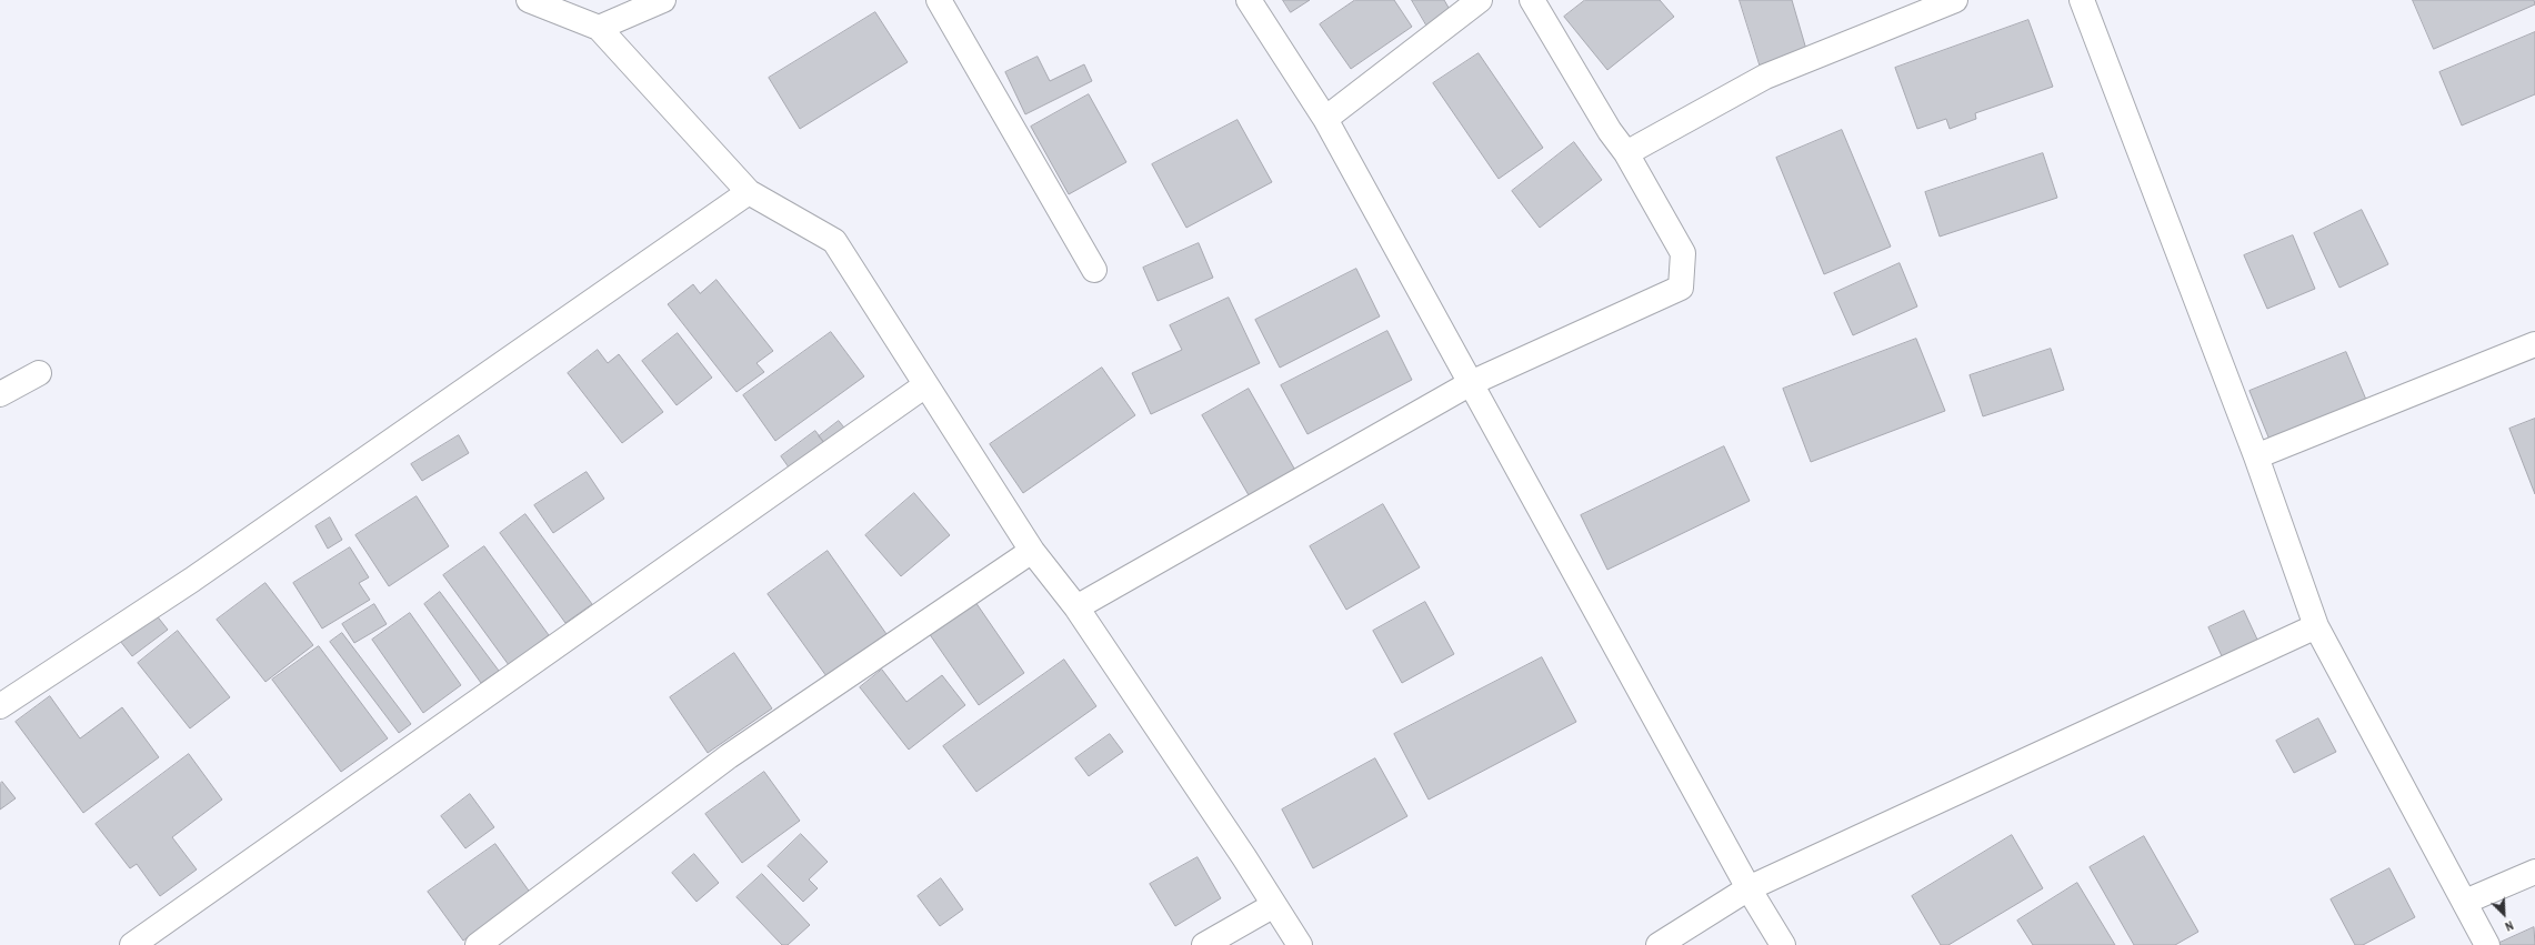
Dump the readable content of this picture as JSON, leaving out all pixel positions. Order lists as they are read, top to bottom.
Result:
{
  "north": "bottom right"
}
